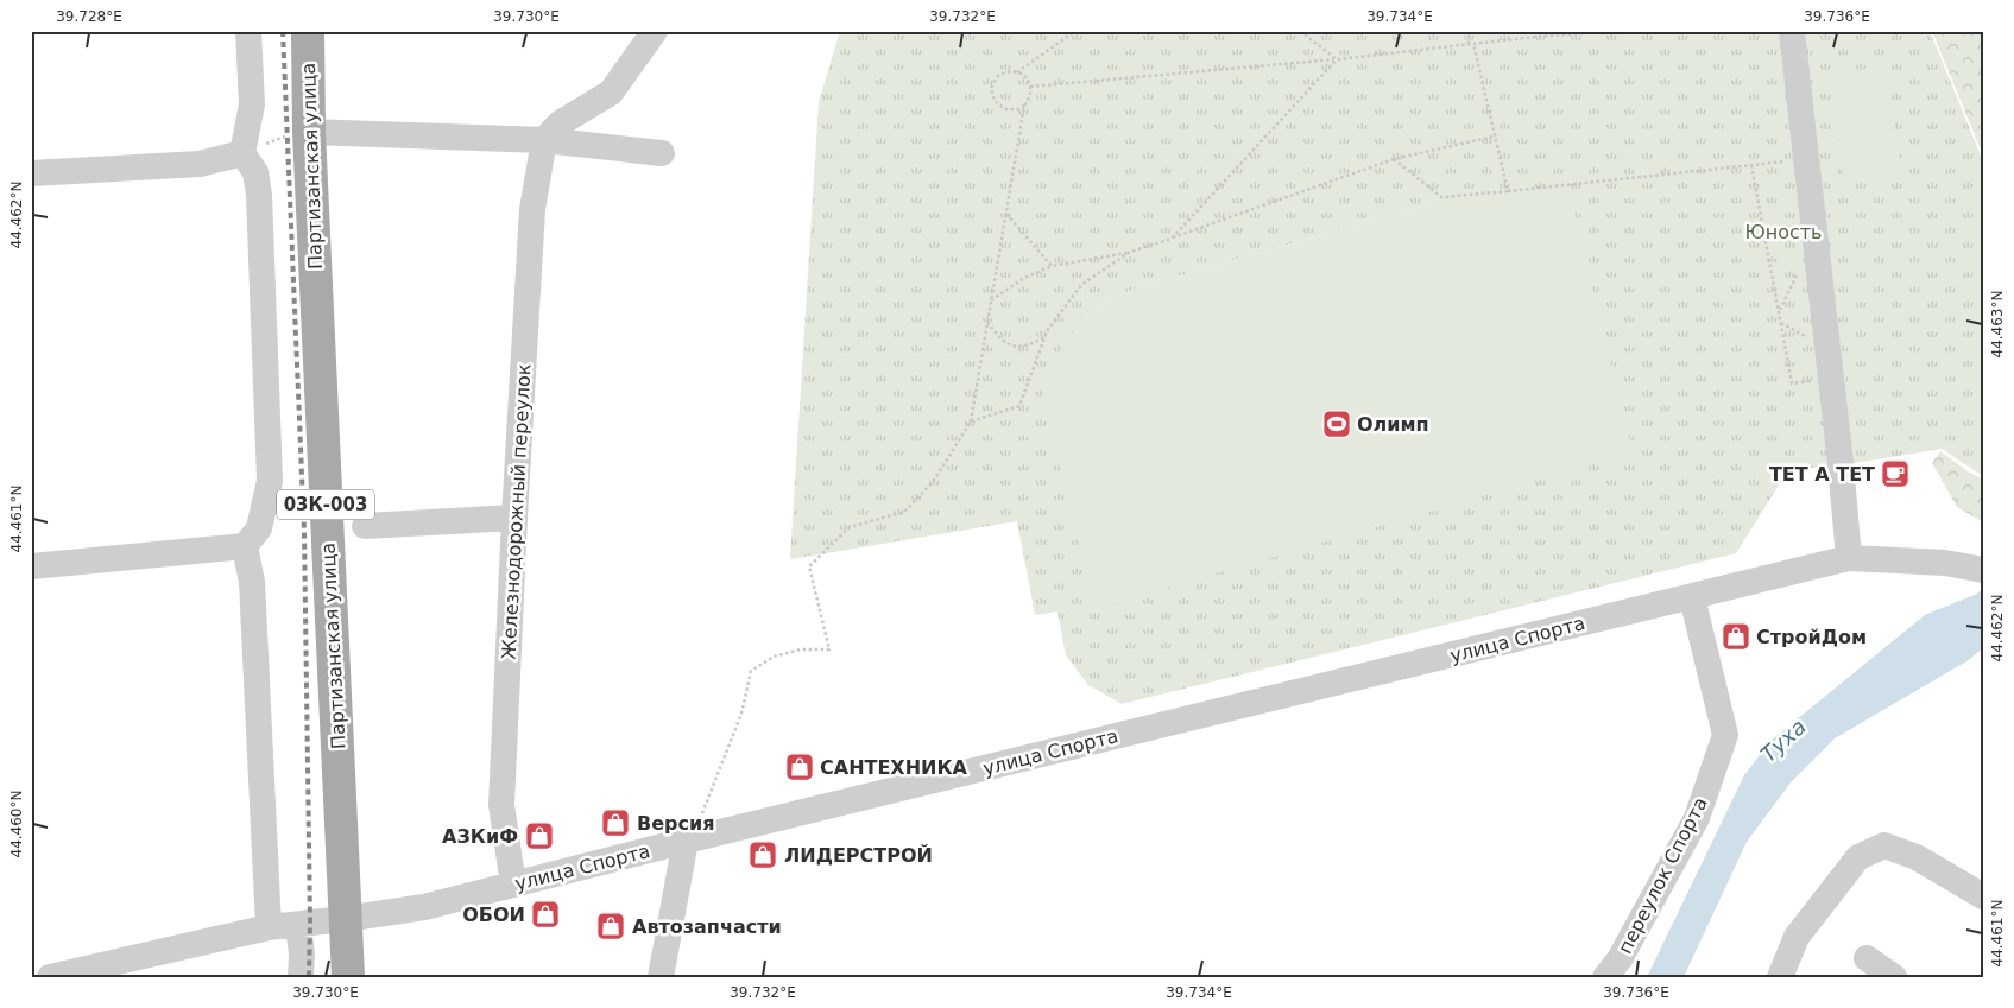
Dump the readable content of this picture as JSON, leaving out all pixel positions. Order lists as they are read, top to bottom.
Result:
{
  "streets": {
    "main road": ["Партизанская улица", "03К-003"],
    "street": ["Железнодорожный переулок", "улица Спорта", "переулок Спорта"]
  },
  "crossings": [
    ["Партизанская улица", "улица Спорта"],
    ["Железнодорожный переулок", "улица Спорта"],
    ["улица Спорта", "переулок Спорта"]
  ],
  "water": ["Туха"],
  "parks": ["Юность"],
  "places": {
    "sports": ["Олимп"],
    "cafe": ["ТЕТ А ТЕТ"],
    "shop": [
      "СтройДом",
      "САНТЕХНИКА",
      "Версия",
      "АЗКиФ",
      "ЛИДЕРСТРОЙ",
      "ОБОИ",
      "Автозапчасти"
    ]
  },
  "coordinates": [
    "39.728°E",
    "39.730°E",
    "39.732°E",
    "39.734°E",
    "39.736°E",
    "44.462°N",
    "44.463°N",
    "44.461°N",
    "44.460°N"
  ]
}
